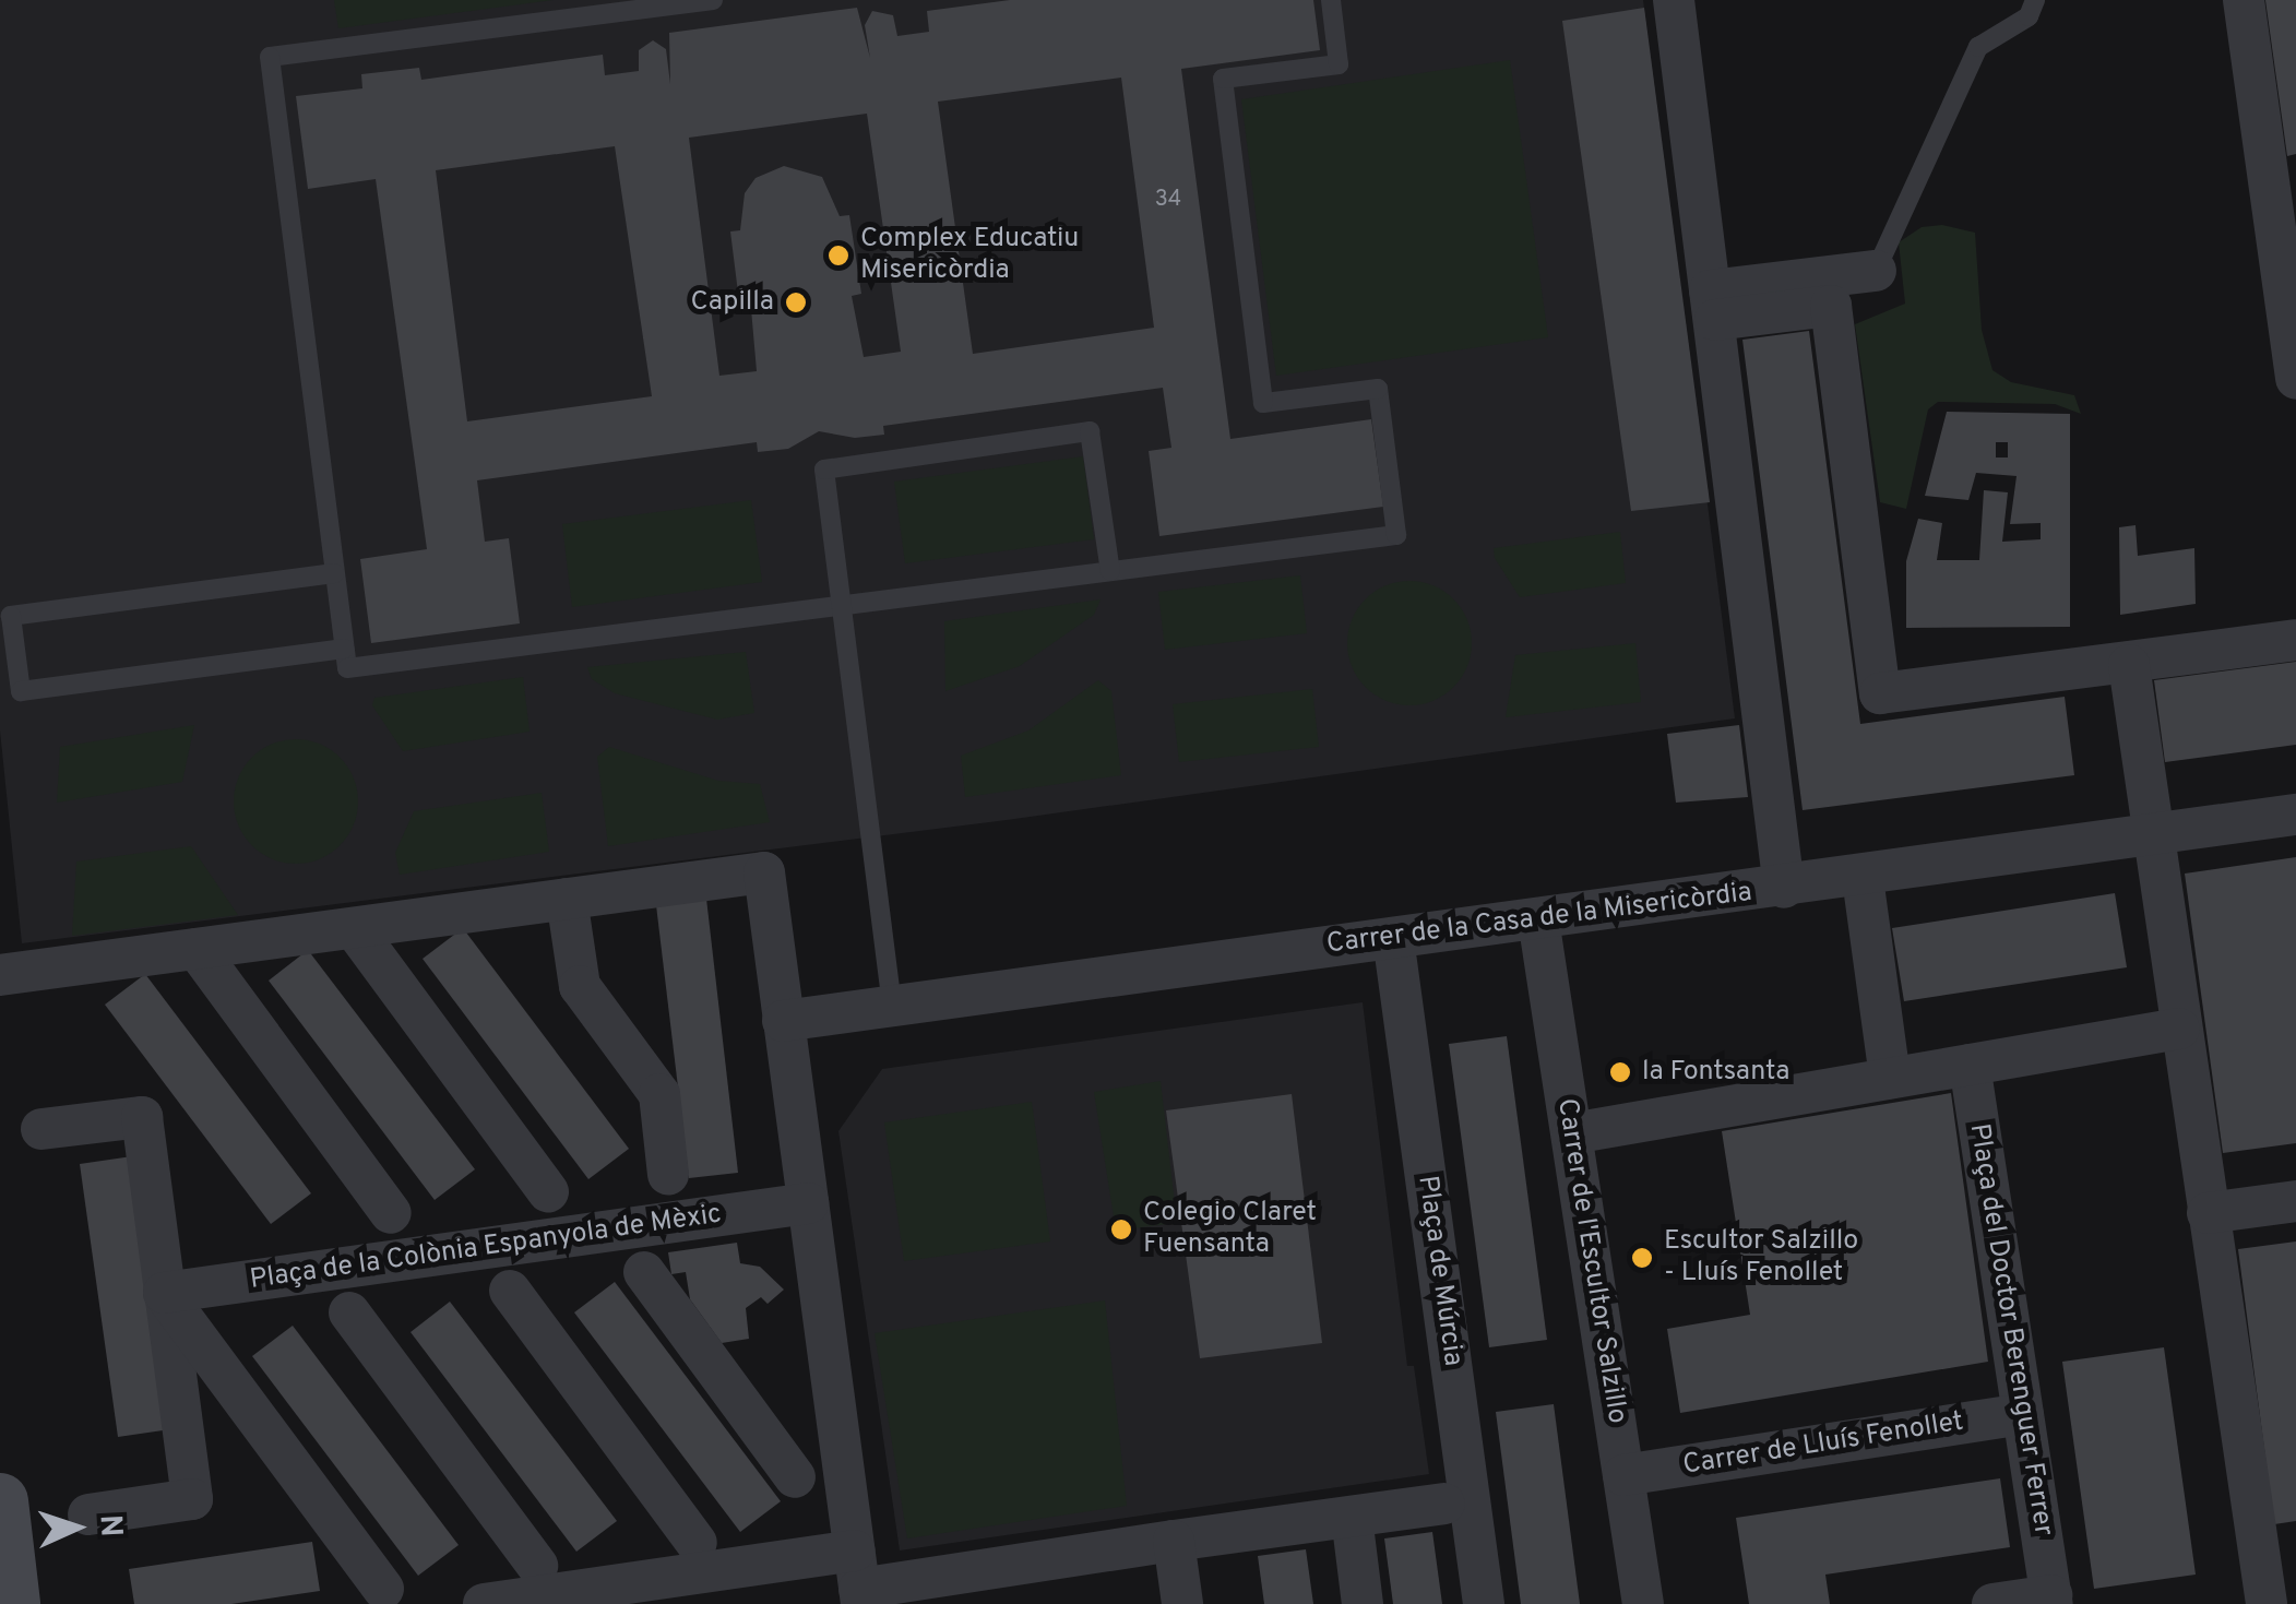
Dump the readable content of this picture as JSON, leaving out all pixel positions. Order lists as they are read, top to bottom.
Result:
{
  "streets": {
    "street": [
      "Carrer de la Casa de la Misericòrdia",
      "Plaça de la Colònia Espanyola de Mèxic",
      "Carrer de l'Escultor Salzillo",
      "Plaça de Múrcia",
      "Plaça del Doctor Berenguer Ferrer",
      "Carrer de Lluís Fenollet"
    ]
  },
  "crossings": [
    ["Carrer de la Casa de la Misericòrdia", "Carrer de l'Escultor Salzillo"],
    ["Carrer de la Casa de la Misericòrdia", "Plaça de Múrcia"],
    ["Carrer de l'Escultor Salzillo", "Carrer de Lluís Fenollet"],
    ["Plaça del Doctor Berenguer Ferrer", "Carrer de Lluís Fenollet"]
  ],
  "places": [
    "Complex Educatiu Misericòrdia",
    "Capilla",
    "la Fontsanta",
    "Colegio Claret Fuensanta",
    "Escultor Salzillo - Lluís Fenollet"
  ],
  "house_numbers": ["34"],
  "north": "right"
}
